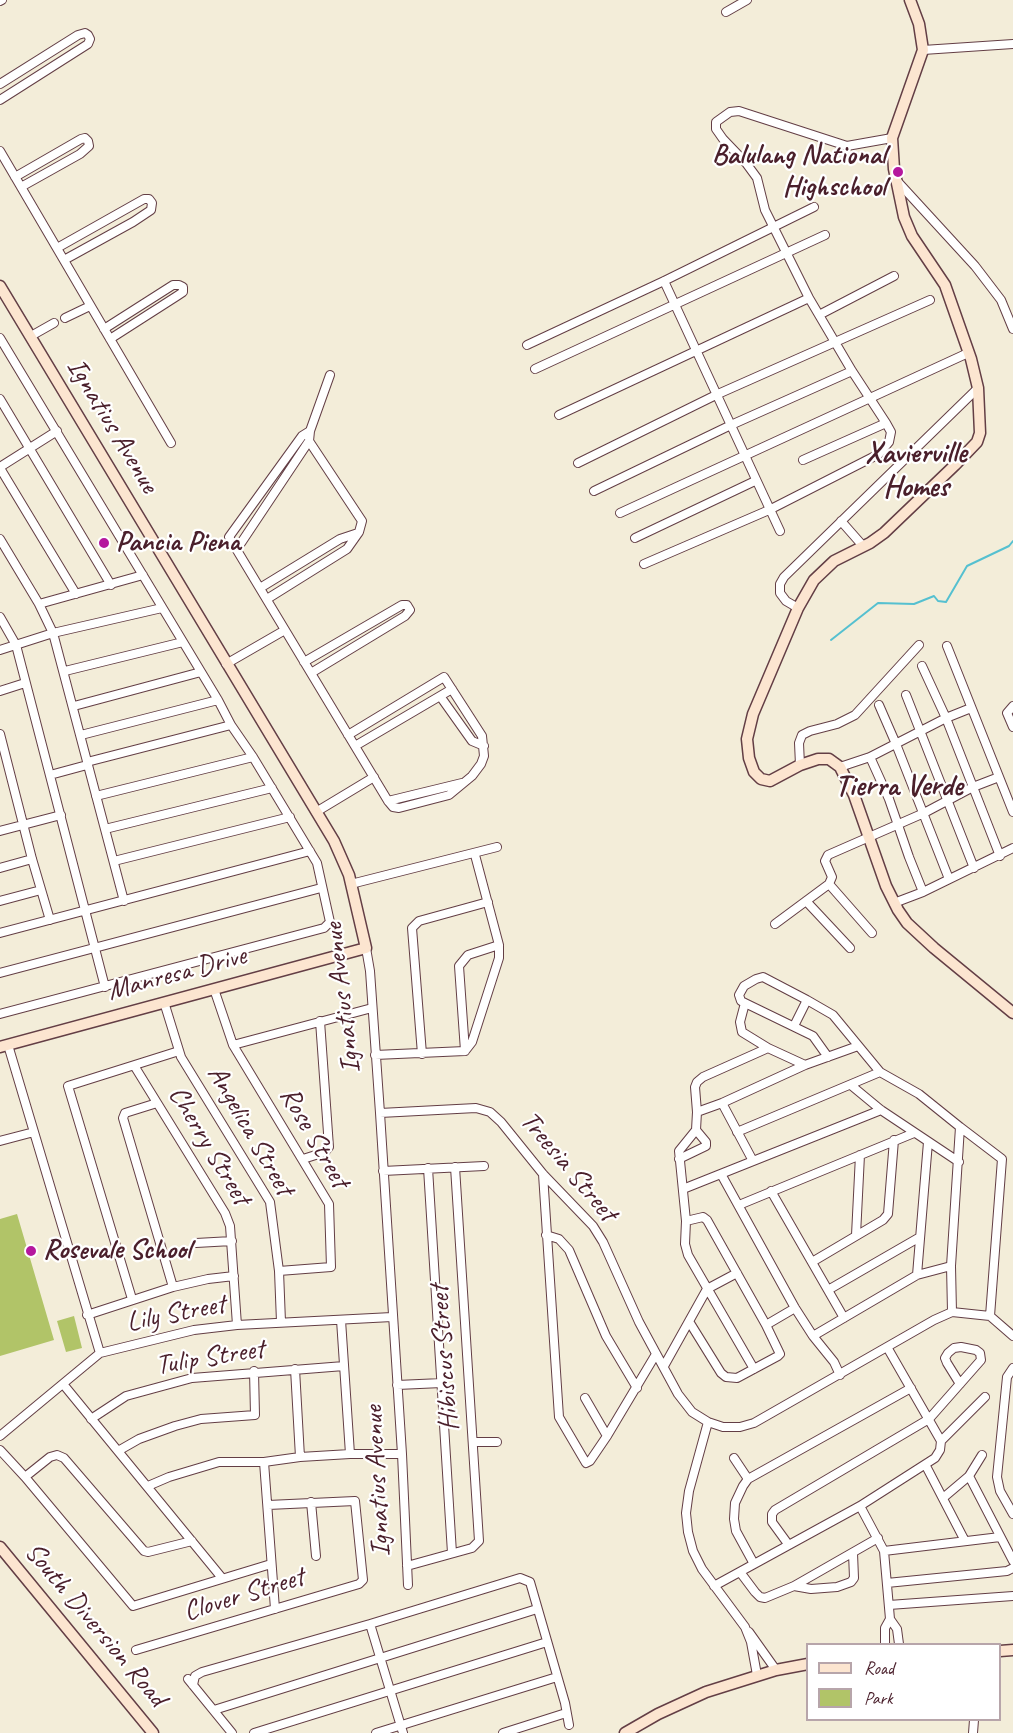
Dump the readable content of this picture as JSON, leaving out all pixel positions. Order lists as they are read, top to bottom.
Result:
{
  "streets": {
    "street": [
      "Ignatius Avenue",
      "Manresa Drive",
      "Angelica Street",
      "Rose Street",
      "Cherry Street",
      "Treesia Street",
      "Lily Street",
      "Tulip Street",
      "Hibiscus Street",
      "Clover Street",
      "South Diversion Road"
    ]
  },
  "crossings": [
    ["Ignatius Avenue", "Manresa Drive"],
    ["Ignatius Avenue", "Treesia Street"],
    ["Ignatius Avenue", "Lily Street"],
    ["Manresa Drive", "Angelica Street"],
    ["Manresa Drive", "Rose Street"],
    ["Angelica Street", "Rose Street"],
    ["Angelica Street", "Lily Street"],
    ["Cherry Street", "Lily Street"]
  ],
  "districts": ["Xavierville Homes", "Tierra Verde"],
  "places": ["Balulang National Highschool", "Pancia Piena", "Rosevale School"],
  "legend": ["Road", "Park"]
}
